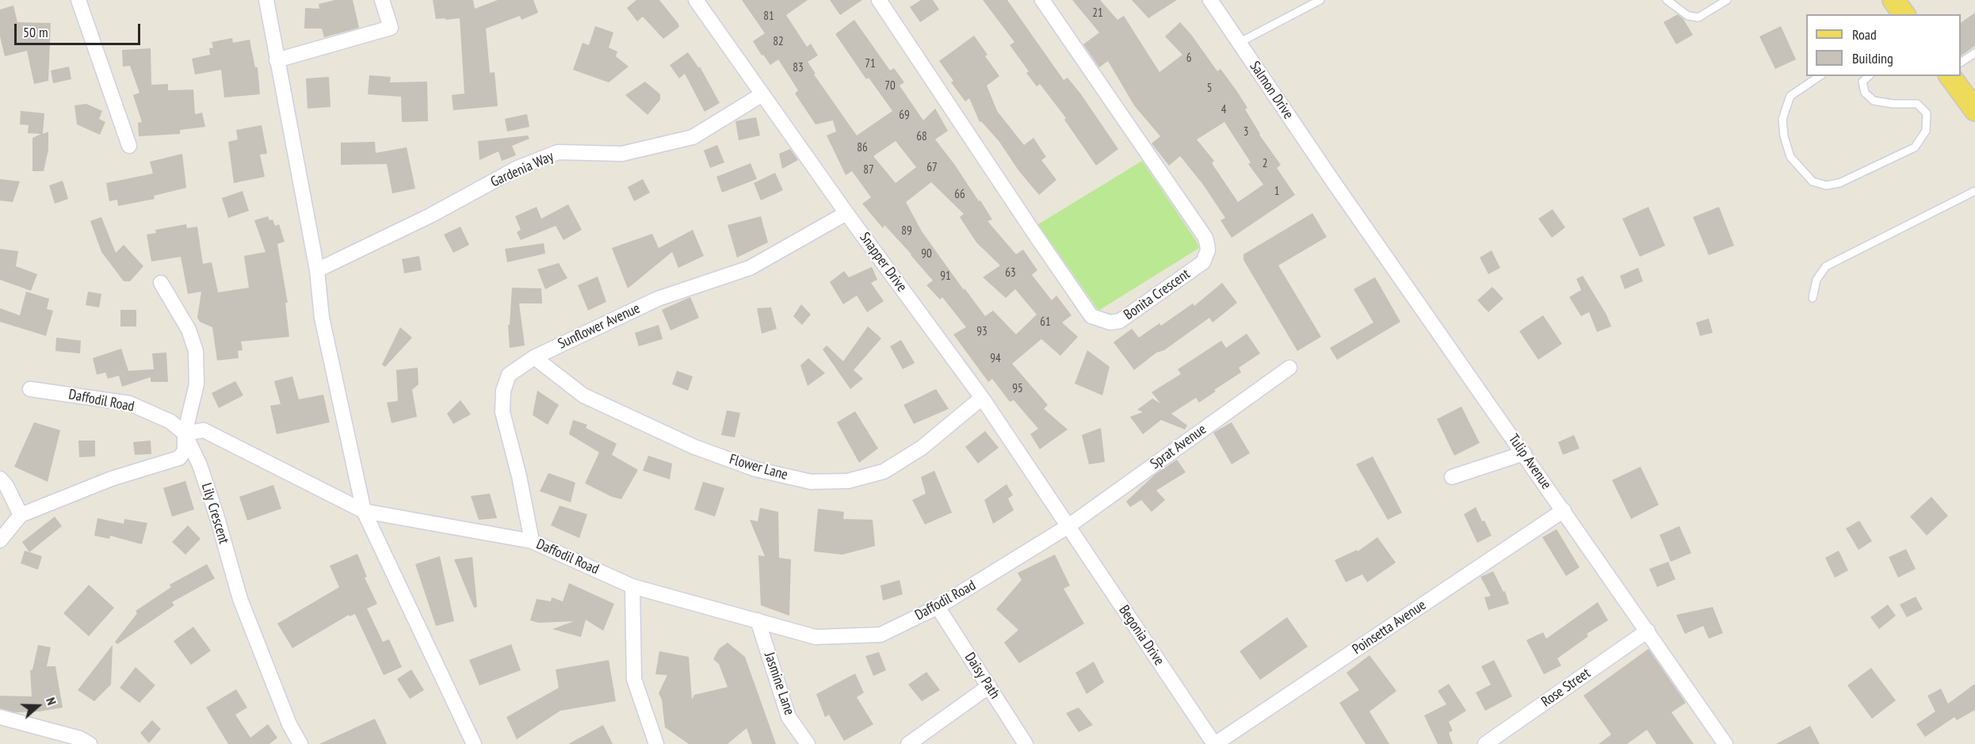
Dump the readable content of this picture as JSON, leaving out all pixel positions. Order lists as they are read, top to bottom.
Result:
{
  "streets": {
    "street": [
      "Salmon Drive",
      "Gardenia Way",
      "Snapper Drive",
      "Bonita Crescent",
      "Sunflower Avenue",
      "Daffodil Road",
      "Sprat Avenue",
      "Tulip Avenue",
      "Flower Lane",
      "Lily Crescent",
      "Poinsetta Avenue",
      "Begonia Drive",
      "Daisy Path",
      "Jasmine Lane",
      "Rose Street"
    ]
  },
  "crossings": [
    ["Salmon Drive", "Tulip Avenue"],
    ["Gardenia Way", "Snapper Drive"],
    ["Snapper Drive", "Sunflower Avenue"],
    ["Snapper Drive", "Daffodil Road"],
    ["Snapper Drive", "Sprat Avenue"],
    ["Snapper Drive", "Flower Lane"],
    ["Snapper Drive", "Begonia Drive"],
    ["Sunflower Avenue", "Daffodil Road"],
    ["Sunflower Avenue", "Flower Lane"],
    ["Daffodil Road", "Sprat Avenue"],
    ["Daffodil Road", "Lily Crescent"],
    ["Daffodil Road", "Begonia Drive"],
    ["Daffodil Road", "Daisy Path"],
    ["Daffodil Road", "Jasmine Lane"],
    ["Sprat Avenue", "Begonia Drive"],
    ["Tulip Avenue", "Poinsetta Avenue"],
    ["Tulip Avenue", "Rose Street"],
    ["Poinsetta Avenue", "Begonia Drive"]
  ],
  "house_numbers": [
    "21",
    "81",
    "82",
    "6",
    "71",
    "83",
    "70",
    "5",
    "4",
    "69",
    "3",
    "68",
    "86",
    "2",
    "67",
    "87",
    "1",
    "66",
    "89",
    "90",
    "63",
    "91",
    "61",
    "93",
    "94",
    "95"
  ],
  "legend": ["Road", "Building"],
  "scale_bar": "50 m",
  "north": "right"
}
